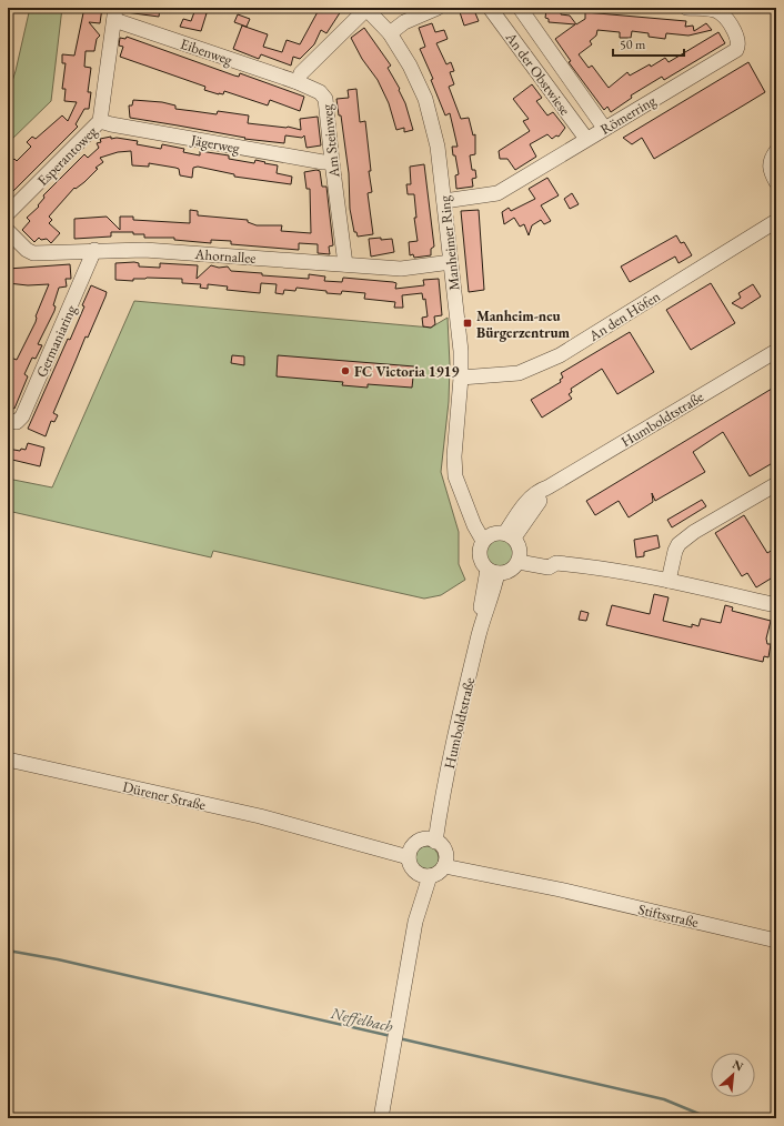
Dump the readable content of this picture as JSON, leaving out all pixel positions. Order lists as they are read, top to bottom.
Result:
{
  "streets": {
    "street": [
      "Eibenweg",
      "An der Obstwiese",
      "Römerring",
      "Am Steinweg",
      "Jägerweg",
      "Esperantoweg",
      "Manheimer Ring",
      "Ahornallee",
      "An den Höfen",
      "Germaniaring",
      "Humboldtstraße",
      "Dürener Straße",
      "Stiftsstraße"
    ]
  },
  "crossings": [
    ["Eibenweg", "Am Steinweg"],
    ["Eibenweg", "Esperantoweg"],
    ["An der Obstwiese", "Römerring"],
    ["Römerring", "Manheimer Ring"],
    ["Am Steinweg", "Jägerweg"],
    ["Am Steinweg", "Ahornallee"],
    ["Jägerweg", "Esperantoweg"],
    ["Manheimer Ring", "Ahornallee"],
    ["Manheimer Ring", "An den Höfen"],
    ["Manheimer Ring", "Humboldtstraße"],
    ["Ahornallee", "Germaniaring"],
    ["Humboldtstraße", "Dürener Straße"],
    ["Humboldtstraße", "Stiftsstraße"],
    ["Dürener Straße", "Stiftsstraße"]
  ],
  "water": ["Neffelbach"],
  "places": {
    "transit": ["Manheim-neu Bürgerzentrum"],
    "other": ["FC Victoria 1919"]
  },
  "scale_bar": "50 m",
  "north": "top right"
}
